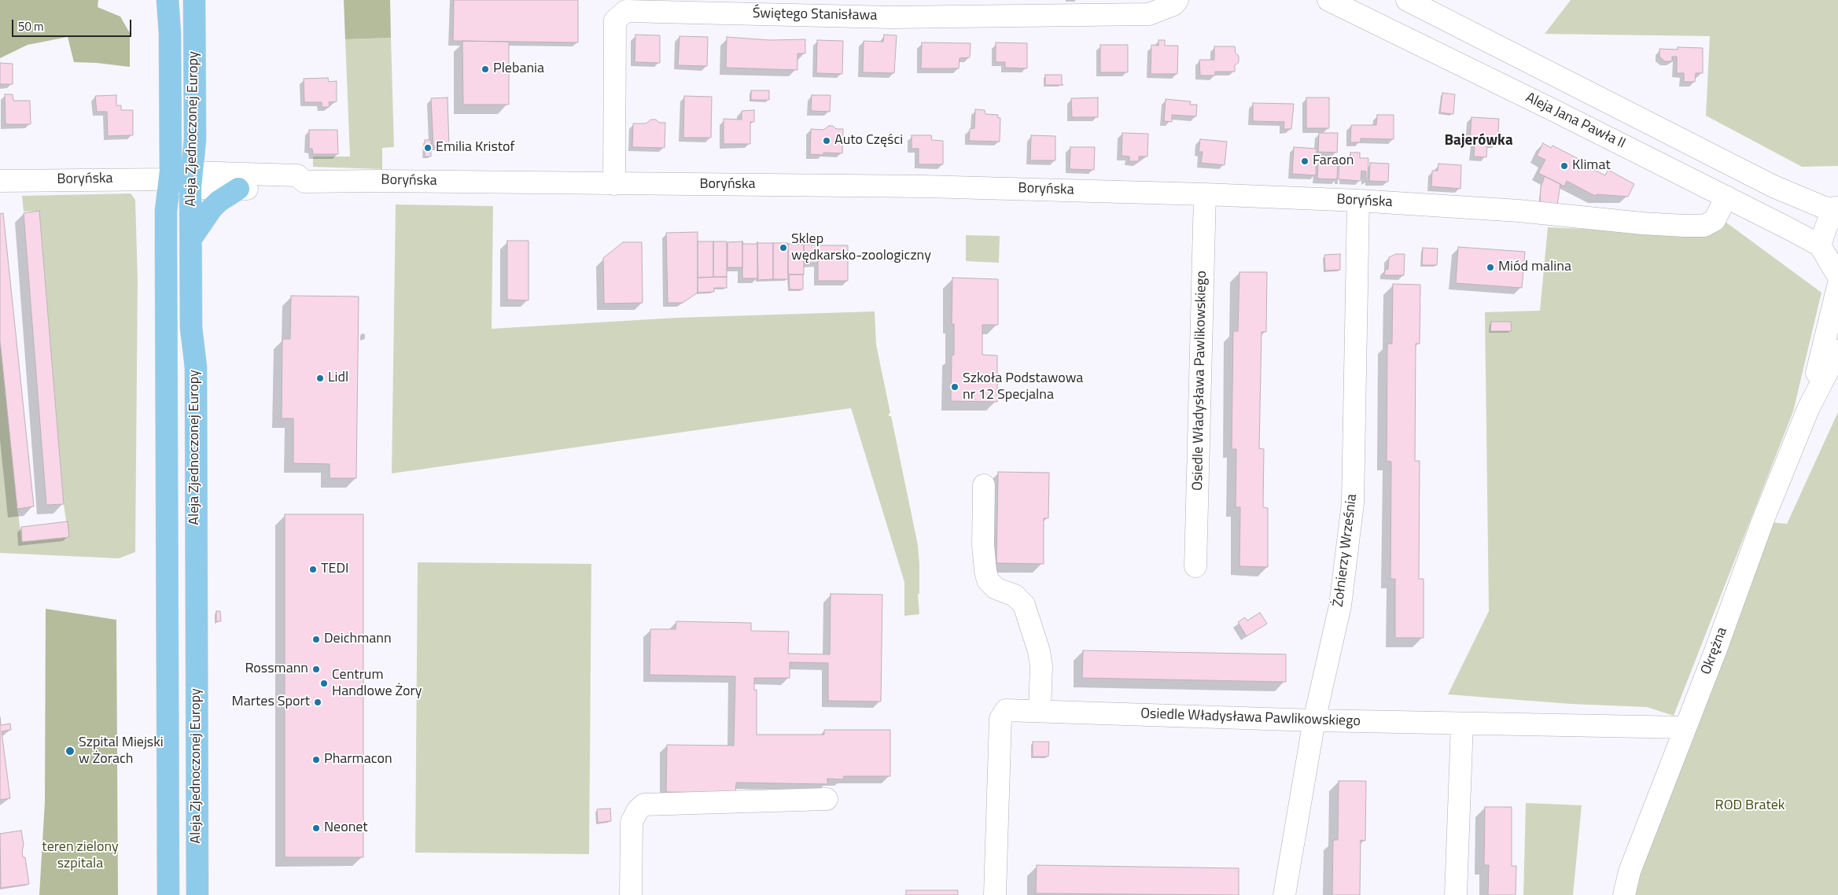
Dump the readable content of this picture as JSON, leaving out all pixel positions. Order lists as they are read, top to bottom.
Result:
{
  "streets": {
    "main road": ["Aleja Zjednoczonej Europy"],
    "street": [
      "Świętego Stanisława",
      "Aleja Jana Pawła II",
      "Boryńska",
      "Osiedle Władysława Pawlikowskiego",
      "Żołnierzy Września",
      "Okrężna"
    ]
  },
  "crossings": [
    ["Świętego Stanisława", "Boryńska"],
    ["Aleja Jana Pawła II", "Boryńska"],
    ["Aleja Zjednoczonej Europy", "Boryńska"],
    ["Boryńska", "Osiedle Władysława Pawlikowskiego"],
    ["Boryńska", "Żołnierzy Września"],
    ["Osiedle Władysława Pawlikowskiego", "Żołnierzy Września"],
    ["Osiedle Władysława Pawlikowskiego", "Okrężna"]
  ],
  "districts": ["Bajerówka"],
  "parks": ["ROD Bratek", "teren zielony szpitala"],
  "places": [
    "Plebania",
    "Auto Części",
    "Emilia Kristof",
    "Faraon",
    "Klimat",
    "Sklep wędkarsko-zoologiczny",
    "Miód malina",
    "Lidl",
    "Szkoła Podstawowa nr 12 Specjalna",
    "TEDI",
    "Deichmann",
    "Rossmann",
    "Centrum Handlowe Żory",
    "Martes Sport",
    "Szpital Miejski w Żorach",
    "Pharmacon",
    "Neonet"
  ],
  "scale_bar": "50 m"
}
